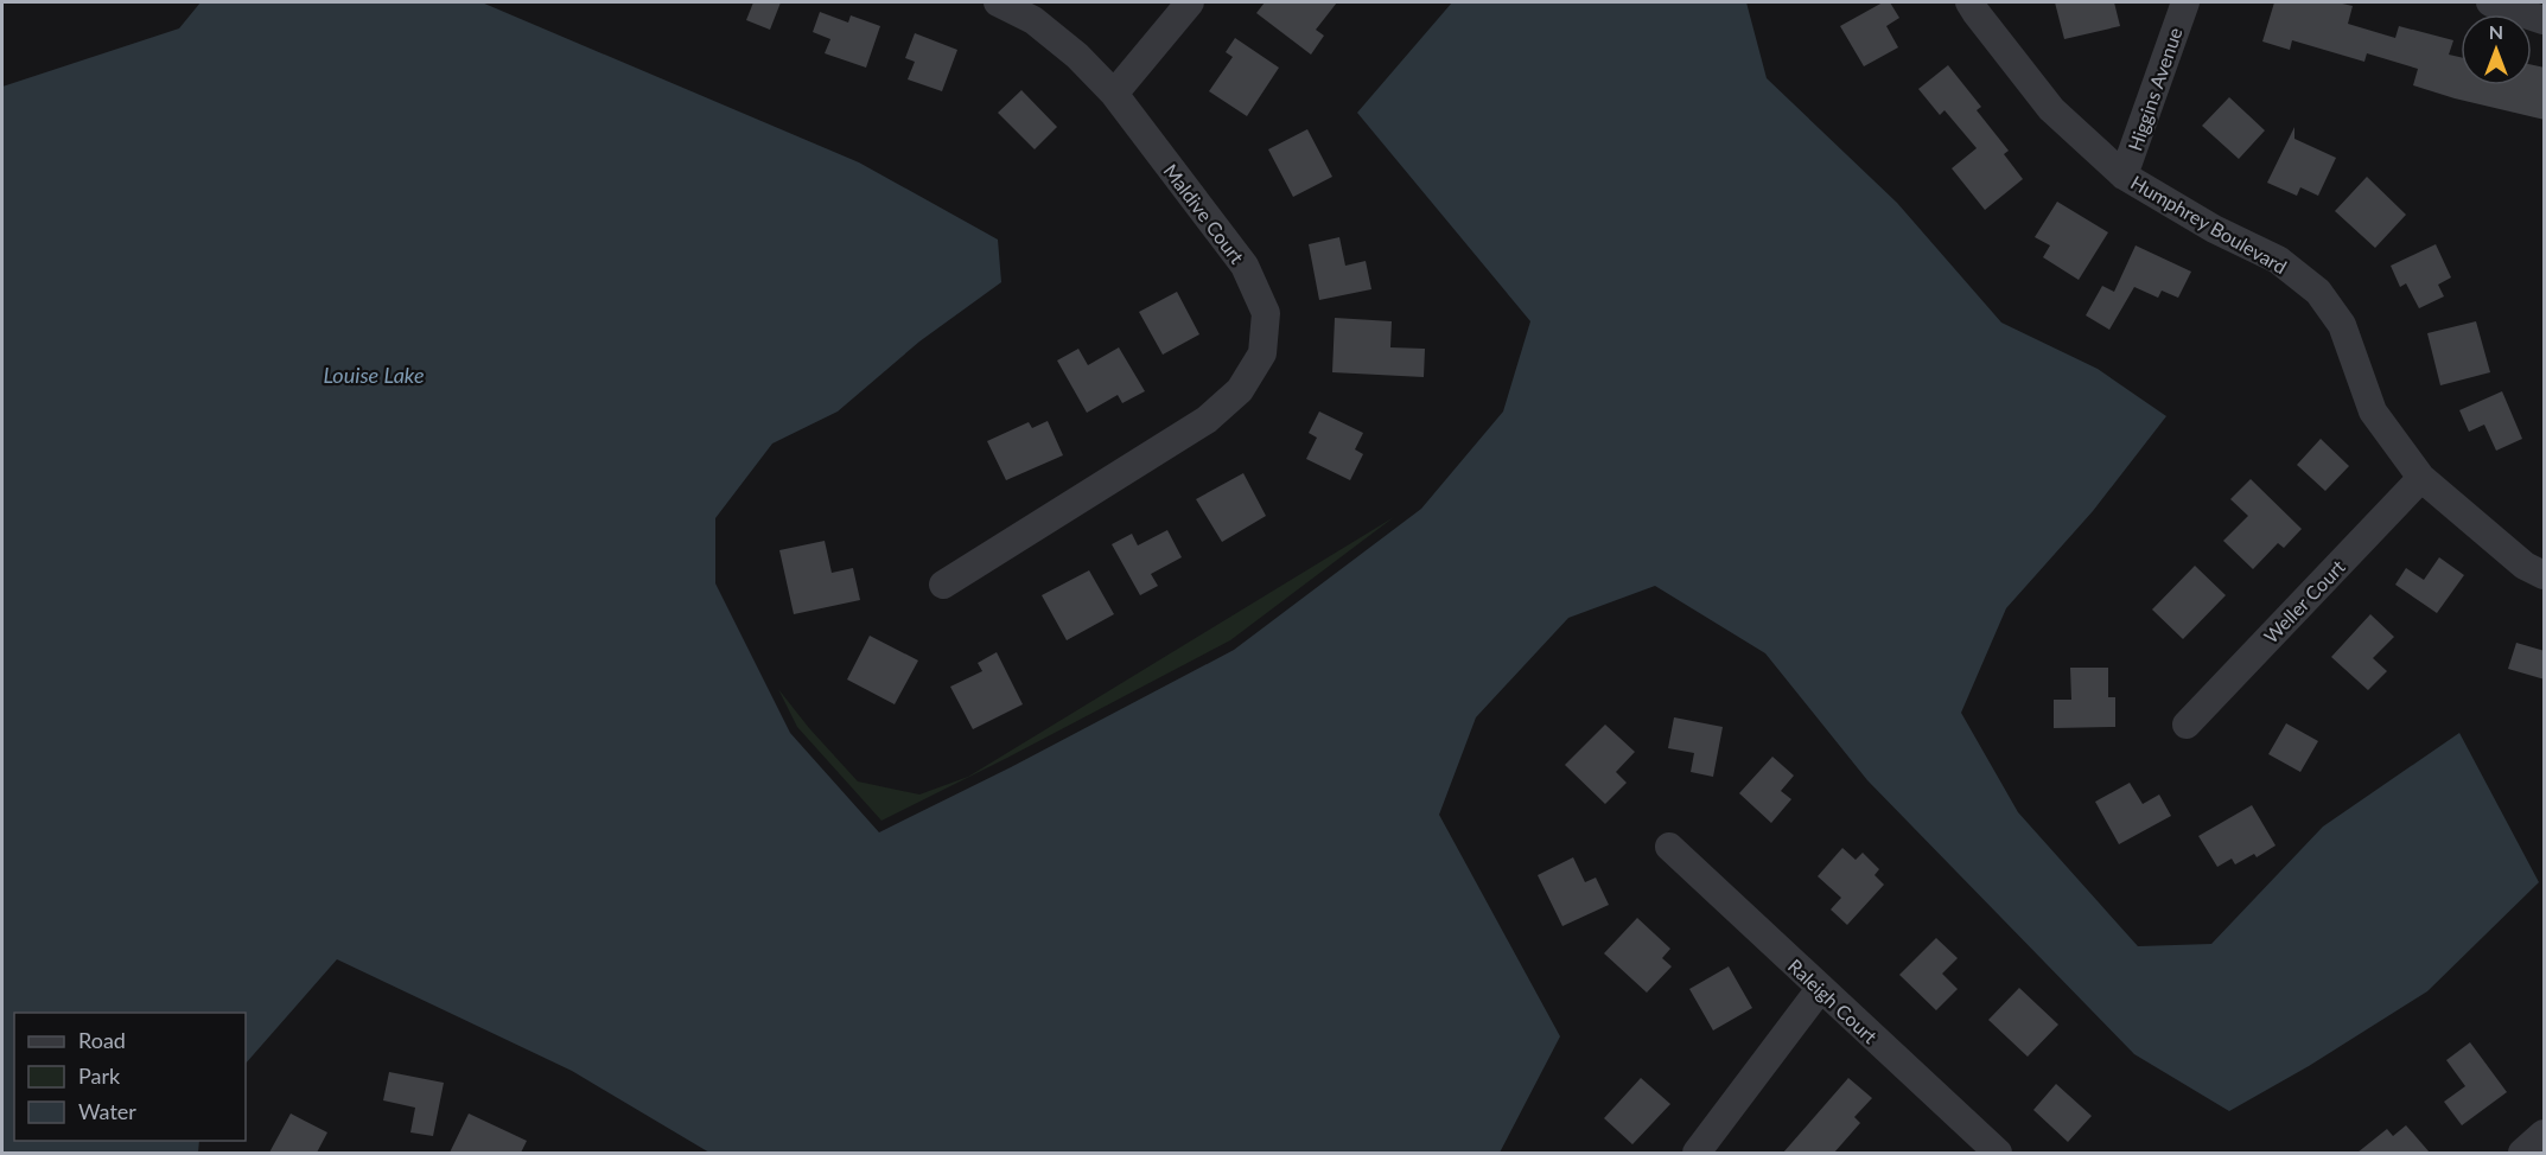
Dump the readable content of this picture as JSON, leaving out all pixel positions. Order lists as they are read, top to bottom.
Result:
{
  "streets": {
    "street": [
      "Higgins Avenue",
      "Maldive Court",
      "Humphrey Boulevard",
      "Weller Court",
      "Raleigh Court"
    ]
  },
  "crossings": [
    ["Higgins Avenue", "Humphrey Boulevard"],
    ["Humphrey Boulevard", "Weller Court"]
  ],
  "water": ["Louise Lake"],
  "legend": ["Road", "Park", "Water"],
  "north": "top"
}
